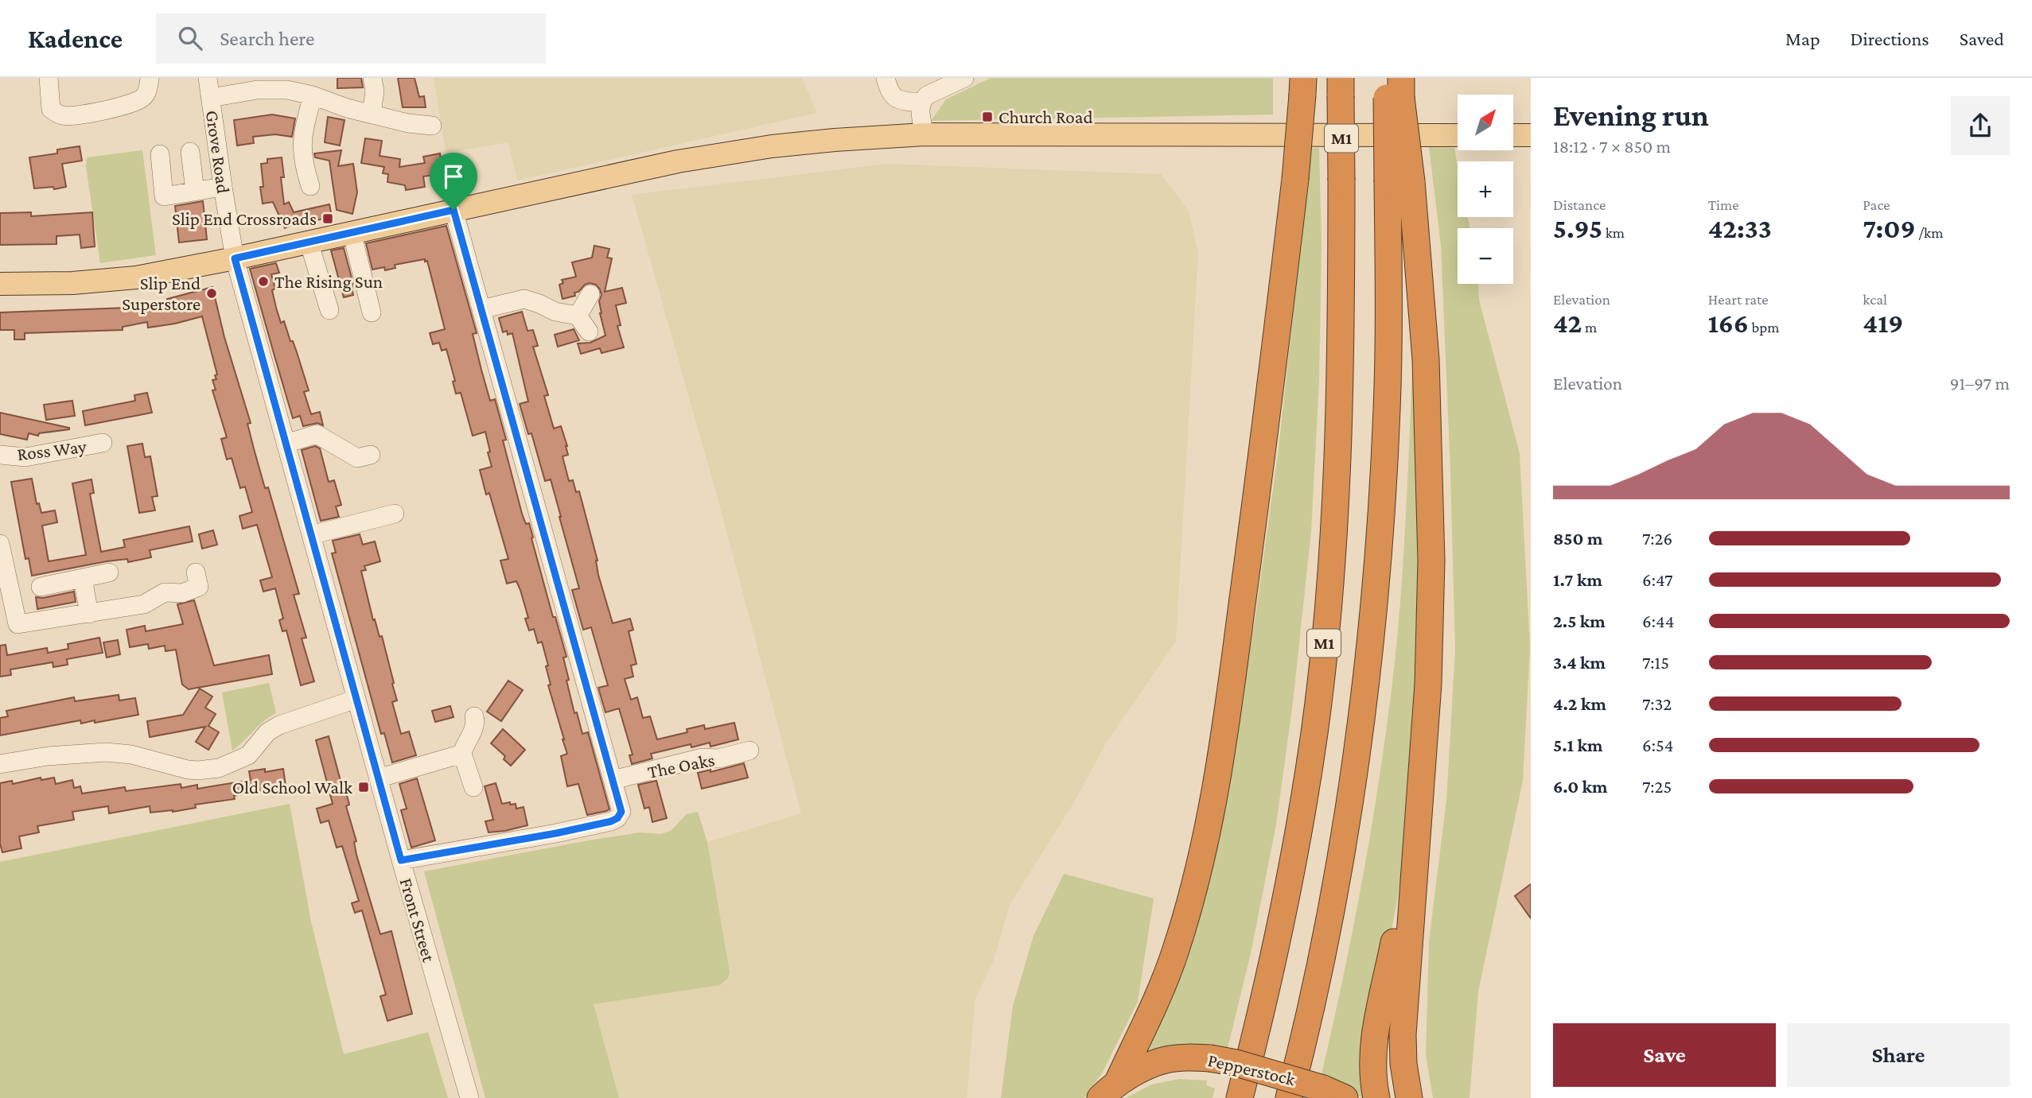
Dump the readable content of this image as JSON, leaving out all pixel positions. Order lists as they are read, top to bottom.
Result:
{
  "streets": {
    "highway": ["M1", "Pepperstock"],
    "street": [
      "Grove Road",
      "Ross Way",
      "The Oaks",
      "Front Street"
    ]
  },
  "crossings": [
    ["Grove Road", "Front Street"]
  ],
  "places": {
    "transit": ["Church Road", "Slip End Crossroads", "Old School Walk"],
    "other": ["The Rising Sun", "Slip End Superstore"]
  },
  "north": "top right",
  "page": {
    "header": "Kadence",
    "search": "Search here",
    "nav": ["Map", "Directions", "Saved"],
    "heading": ["Evening run", "18:12 · 7 × 850 m"],
    "map_buttons": ["+", "−"],
    "stats": [
      ["Distance", "5.95 km"],
      ["Time", "42:33"],
      ["Pace", "7:09 /km"],
      ["Elevation", "42 m"],
      ["Heart rate", "166 bpm"],
      ["kcal", "419"]
    ],
    "chart": ["Elevation", "91–97 m"],
    "list": [
      {
        "name": "850 m",
        "note": "7:26"
      },
      {
        "name": "1.7 km",
        "note": "6:47"
      },
      {
        "name": "2.5 km",
        "note": "6:44"
      },
      {
        "name": "3.4 km",
        "note": "7:15"
      },
      {
        "name": "4.2 km",
        "note": "7:32"
      },
      {
        "name": "5.1 km",
        "note": "6:54"
      },
      {
        "name": "6.0 km",
        "note": "7:25"
      }
    ],
    "buttons": ["Save", "Share"]
  }
}
